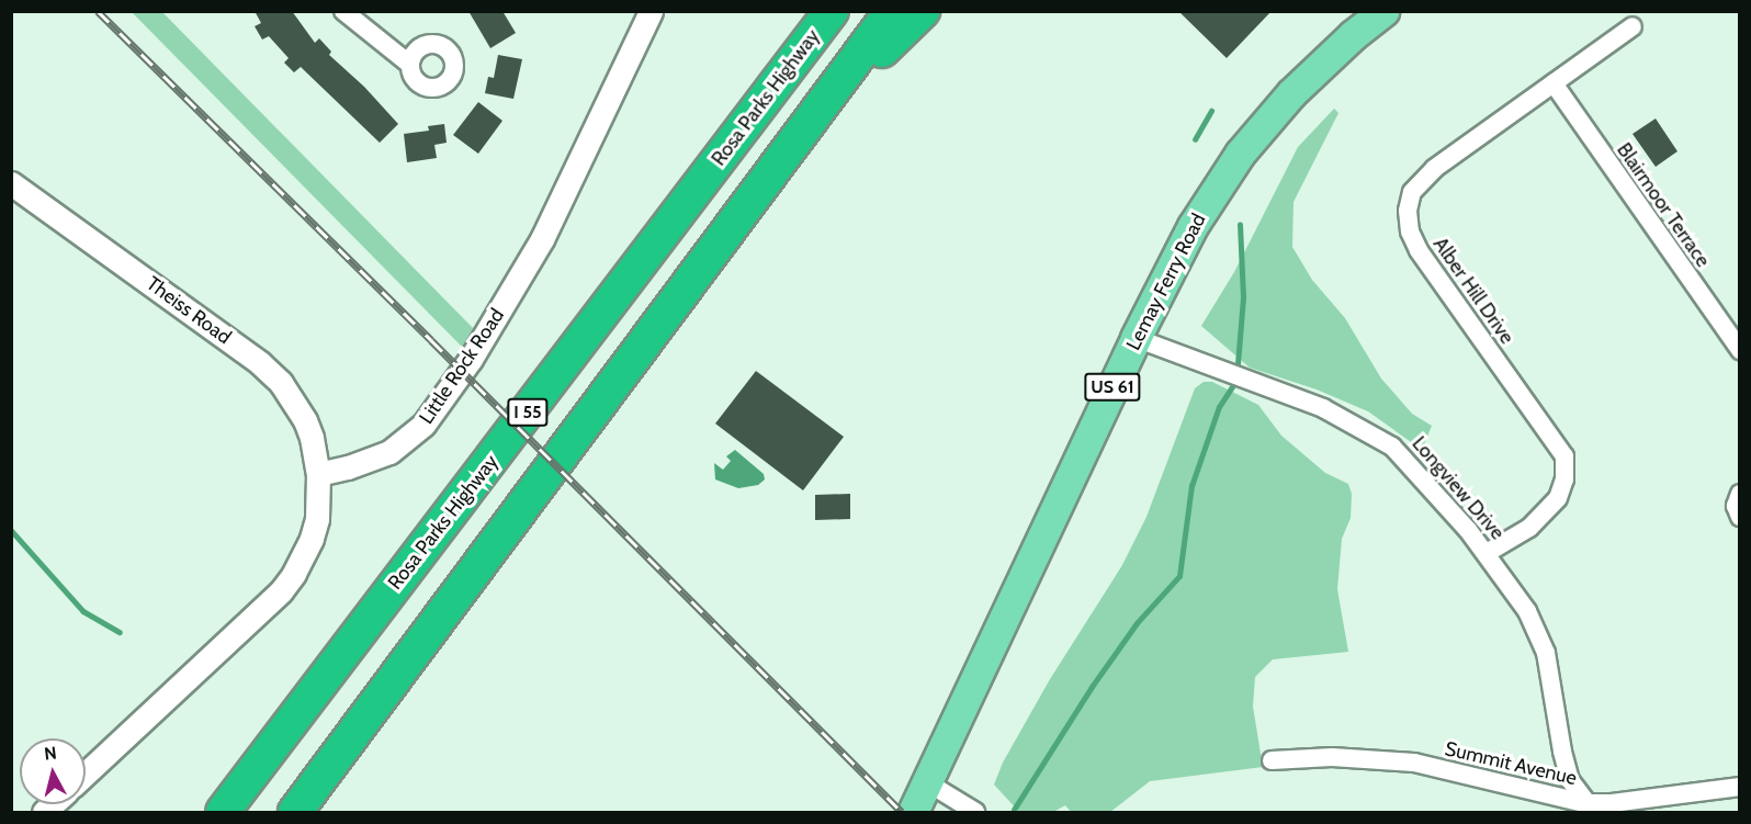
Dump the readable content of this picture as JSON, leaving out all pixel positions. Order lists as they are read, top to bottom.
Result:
{
  "streets": {
    "highway": ["Rosa Parks Highway", "I 55"],
    "main road": ["Lemay Ferry Road", "US 61"],
    "street": [
      "Blairmoor Terrace",
      "Alber Hill Drive",
      "Theiss Road",
      "Little Rock Road",
      "Longview Drive",
      "Summit Avenue"
    ]
  },
  "crossings": [
    ["Blairmoor Terrace", "Alber Hill Drive"],
    ["Lemay Ferry Road", "Longview Drive"],
    ["Alber Hill Drive", "Longview Drive"],
    ["Theiss Road", "Little Rock Road"],
    ["Longview Drive", "Summit Avenue"]
  ],
  "north": "top"
}
